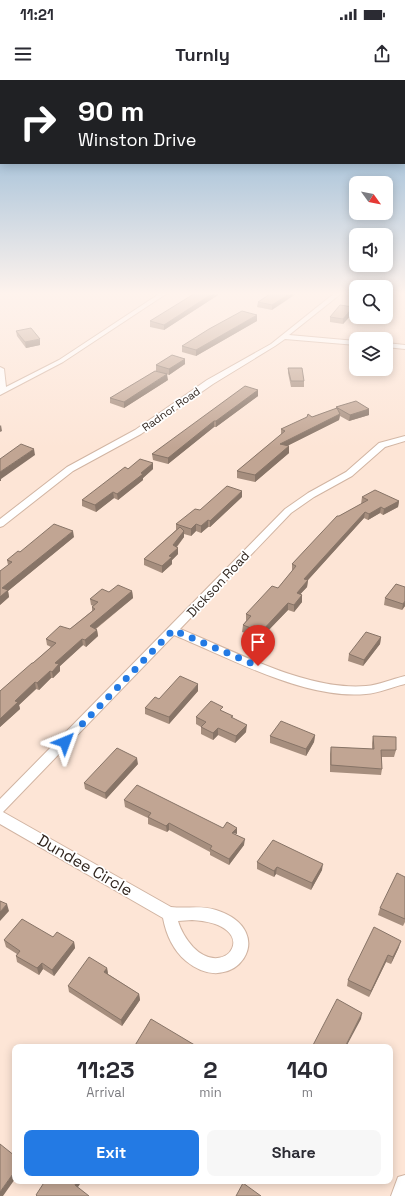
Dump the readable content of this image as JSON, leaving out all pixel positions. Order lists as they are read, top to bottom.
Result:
{
  "streets": {
    "street": ["Radnor Road", "Dickson Road", "Dundee Circle"]
  },
  "north": "bottom right",
  "page": {
    "status": "11:21",
    "header": "Turnly",
    "turn": ["90 m", "Winston Drive"],
    "eta": [
      "11:23",
      "Arrival",
      "2",
      "min",
      "140",
      "m"
    ],
    "buttons": ["Exit", "Share"]
  }
}
